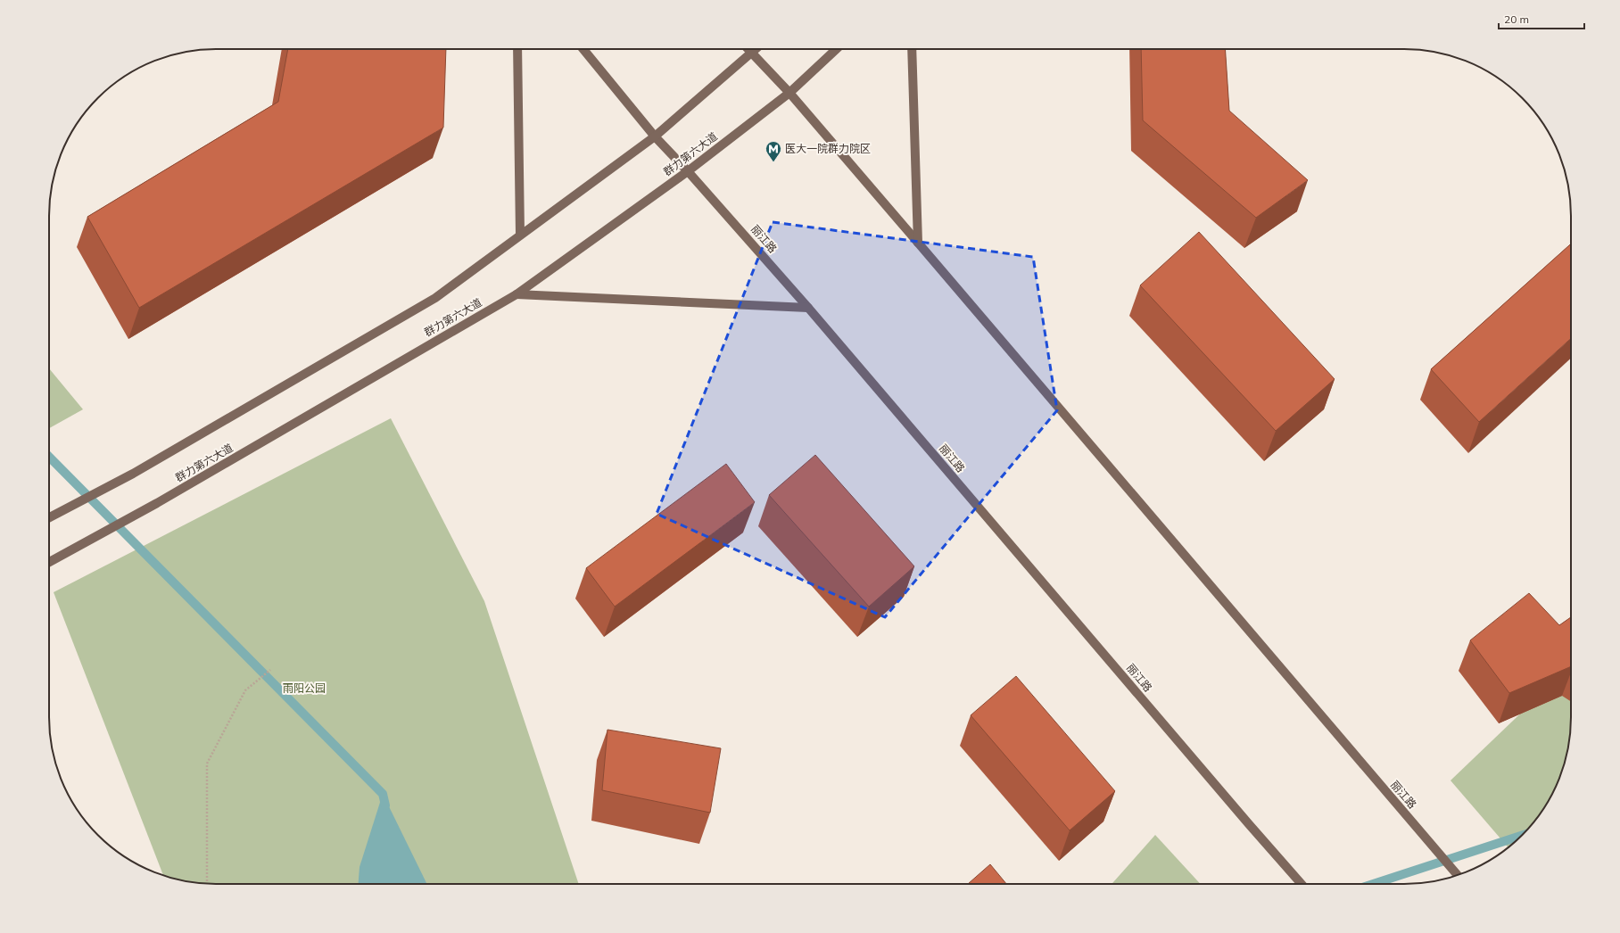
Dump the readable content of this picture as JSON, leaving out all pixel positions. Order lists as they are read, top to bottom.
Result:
{
  "streets": {
    "main road": ["群力第六大道", "丽江路"]
  },
  "crossings": [
    ["群力第六大道", "丽江路"]
  ],
  "parks": ["雨阳公园"],
  "places": {
    "metro station": ["医大一院群力院区"]
  },
  "scale_bar": "20 m"
}
